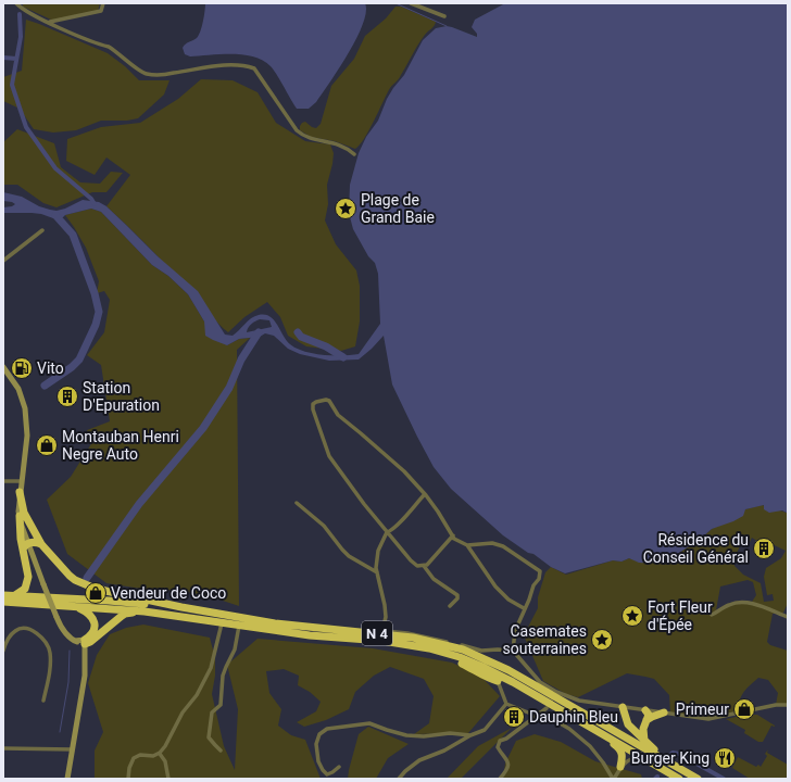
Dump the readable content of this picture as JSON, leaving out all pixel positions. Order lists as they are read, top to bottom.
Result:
{
  "streets": {
    "highway": ["N 4"]
  },
  "places": {
    "place": ["Plage de Grand Baie", "Fort Fleur d'Épée", "Casemates souterraines"],
    "fuel station": ["Vito"],
    "building": ["Station D'Epuration", "Résidence du Conseil Général", "Dauphin Bleu"],
    "shop": ["Montauban Henri Negre Auto", "Vendeur de Coco", "Primeur"],
    "restaurant": ["Burger King"]
  }
}
